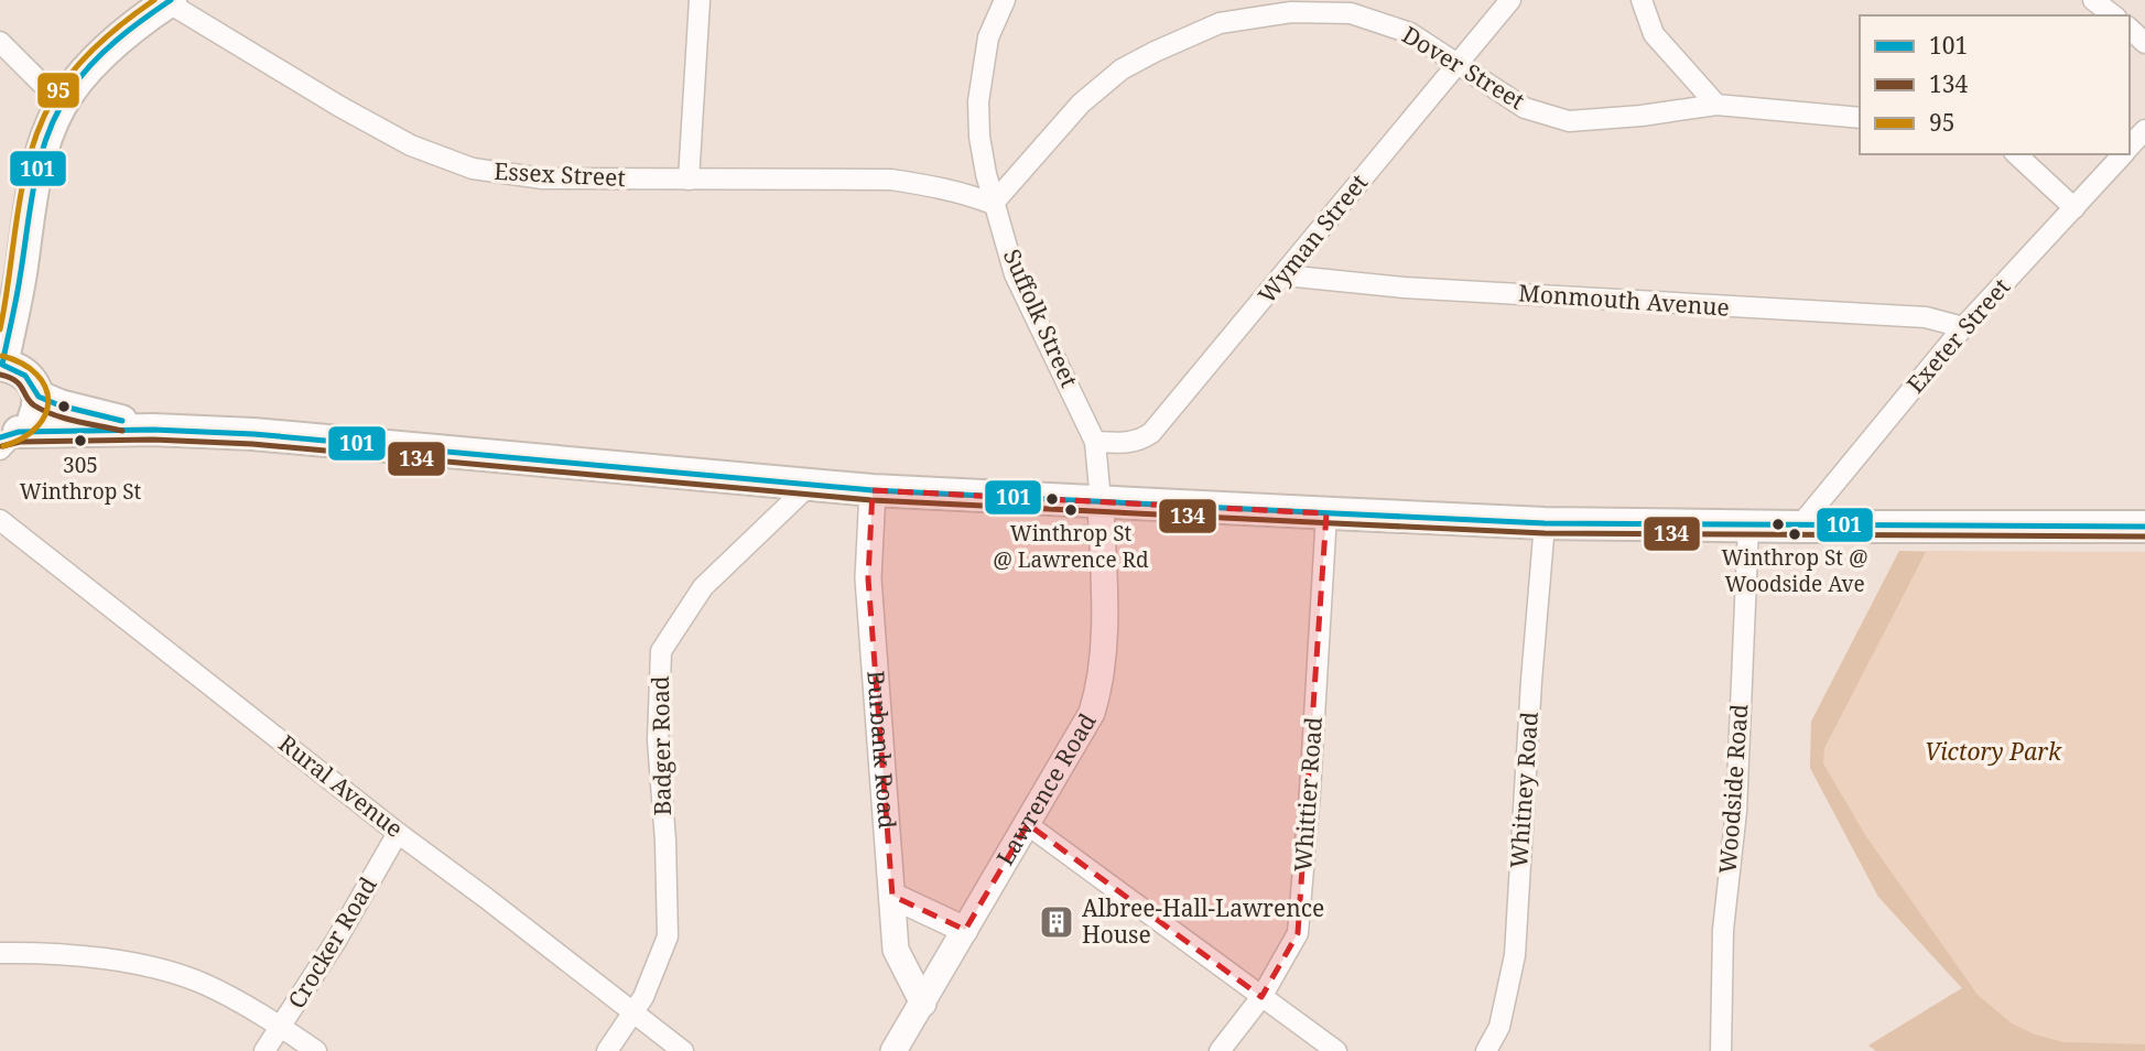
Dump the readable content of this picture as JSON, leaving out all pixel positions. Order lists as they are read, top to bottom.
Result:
{
  "streets": {
    "street": [
      "Dover Street",
      "Essex Street",
      "Wyman Street",
      "Monmouth Avenue",
      "Suffolk Street",
      "Exeter Street",
      "Badger Road",
      "Burbank Road",
      "Rural Avenue",
      "Woodside Road",
      "Lawrence Road",
      "Whitney Road",
      "Whittier Road",
      "Crocker Road"
    ]
  },
  "crossings": [
    ["Dover Street", "Essex Street"],
    ["Dover Street", "Wyman Street"],
    ["Dover Street", "Suffolk Street"],
    ["Essex Street", "Suffolk Street"],
    ["Wyman Street", "Monmouth Avenue"],
    ["Wyman Street", "Suffolk Street"],
    ["Monmouth Avenue", "Exeter Street"],
    ["Suffolk Street", "Lawrence Road"],
    ["Badger Road", "Rural Avenue"],
    ["Burbank Road", "Lawrence Road"],
    ["Rural Avenue", "Crocker Road"]
  ],
  "parks": ["Victory Park"],
  "places": {
    "other": ["305 Winthrop St", "Winthrop St @ Lawrence Rd", "Winthrop St @ Woodside Ave"],
    "building": ["Albree-Hall-Lawrence House"]
  },
  "lines": ["transit line 101", "transit line 95", "transit line 134"],
  "legend": ["101", "134", "95"]
}
